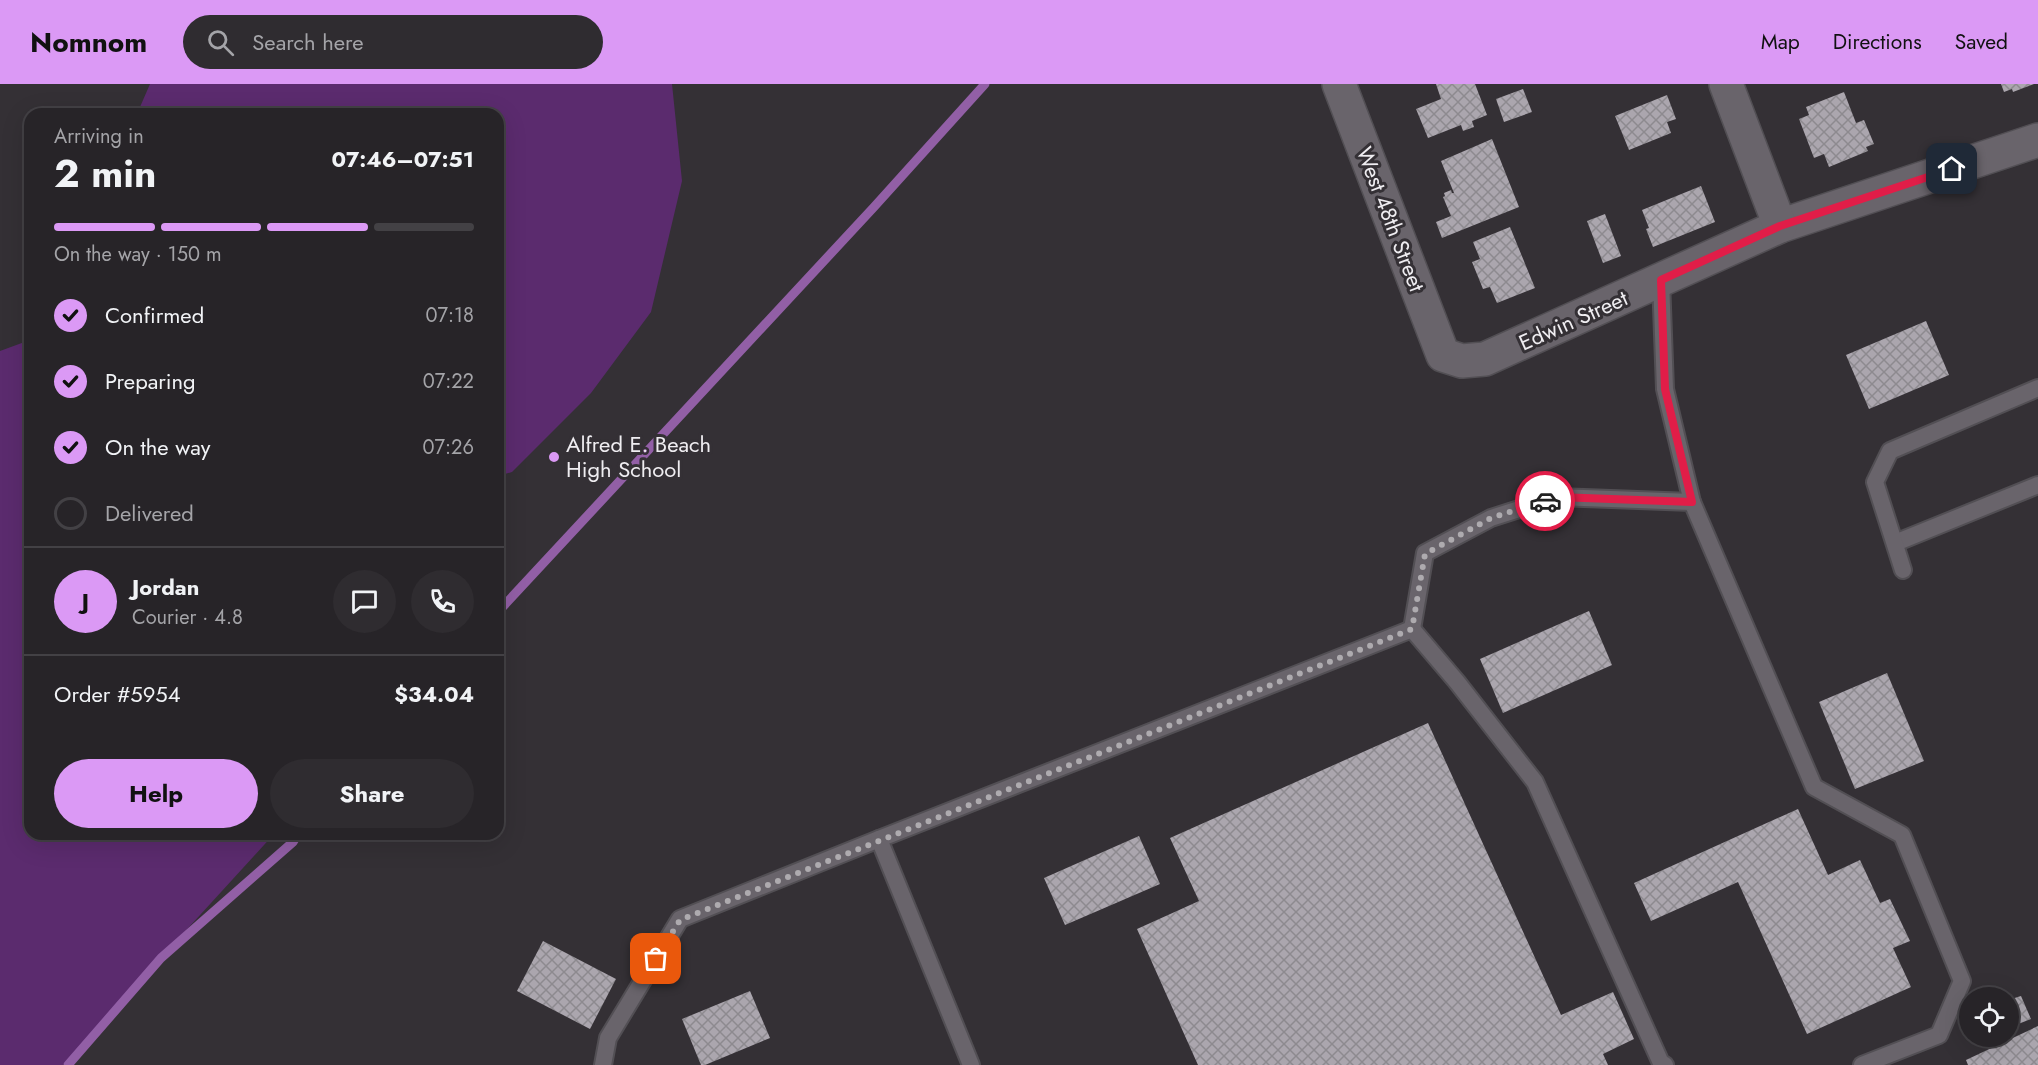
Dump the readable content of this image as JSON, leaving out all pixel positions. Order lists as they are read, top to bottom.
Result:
{
  "streets": {
    "street": ["West 48th Street", "Edwin Street"]
  },
  "crossings": [
    ["West 48th Street", "Edwin Street"]
  ],
  "places": ["Alfred E. Beach High School"],
  "page": {
    "header": "Nomnom",
    "search": "Search here",
    "nav": ["Map", "Directions", "Saved"],
    "heading": ["2 min", "Arriving in", "07:46–07:51"],
    "panel": [
      "Jordan",
      "Courier · 4.8",
      "Order #5954",
      "$34.04"
    ],
    "bar": "On the way · 150 m",
    "list": [
      ["Confirmed", "07:18"],
      ["Preparing", "07:22"],
      ["On the way", "07:26"],
      "Delivered"
    ],
    "round": "J",
    "buttons": ["Help", "Share"]
  }
}
